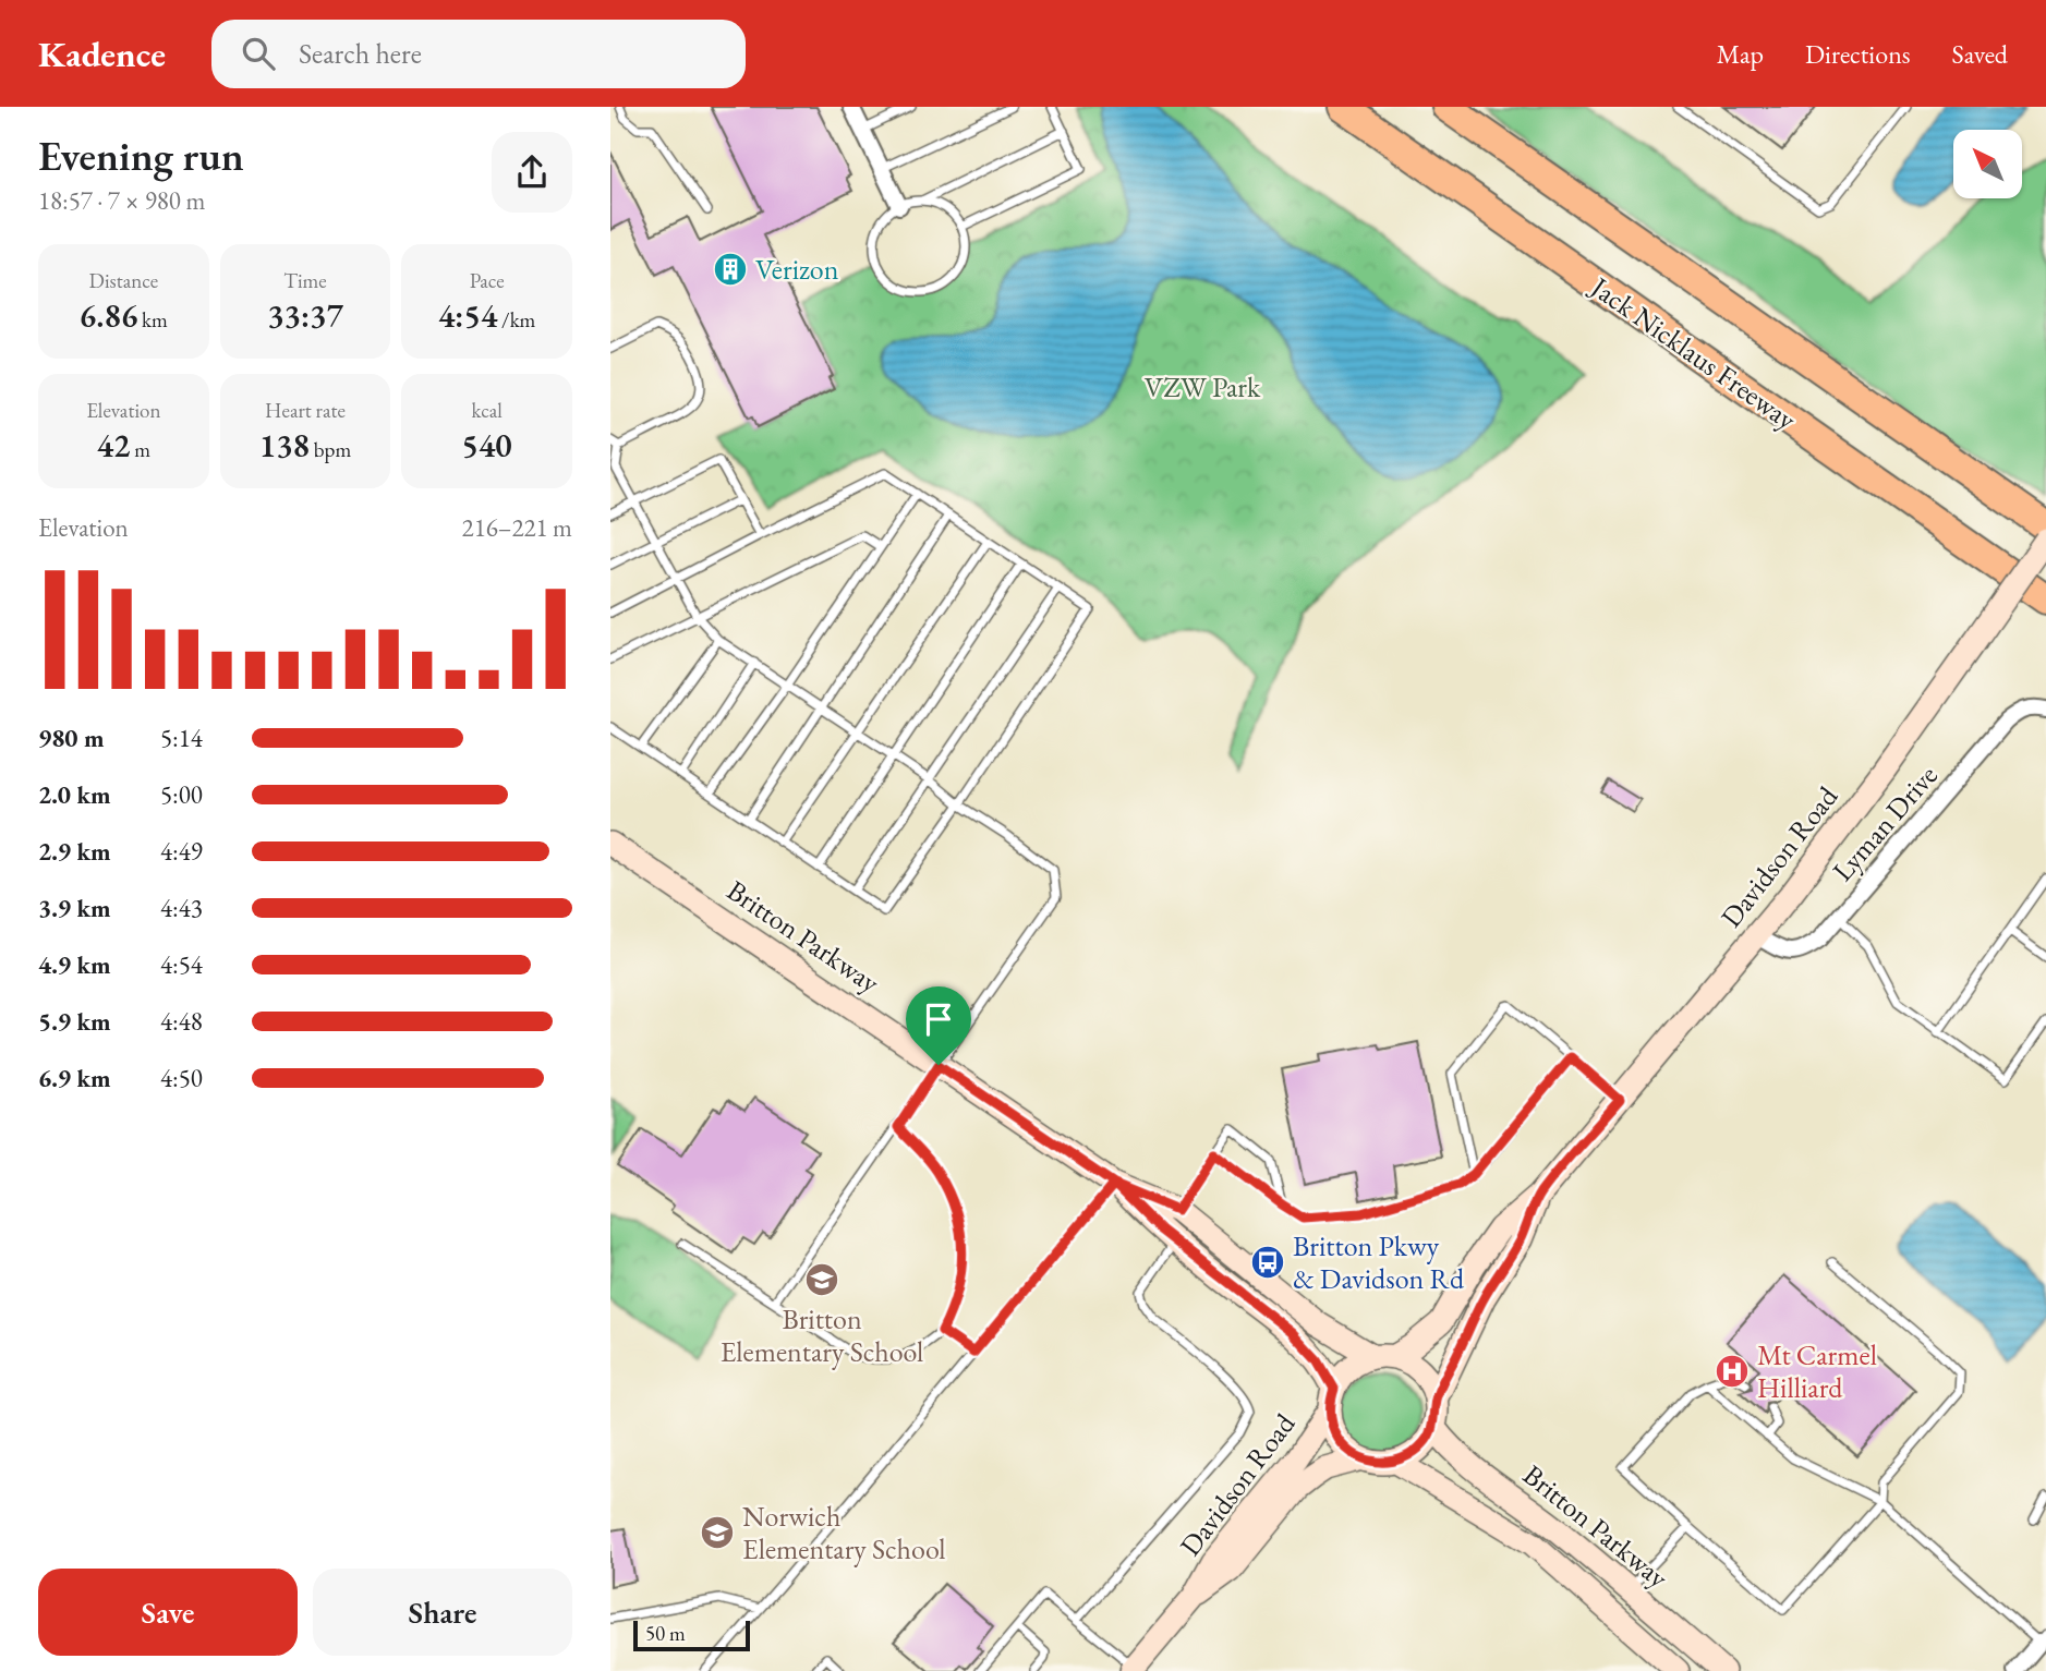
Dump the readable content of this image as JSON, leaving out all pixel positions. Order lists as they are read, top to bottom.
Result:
{
  "streets": {
    "highway": ["Jack Nicklaus Freeway"],
    "main road": ["Davidson Road", "Britton Parkway"],
    "street": ["Lyman Drive"]
  },
  "crossings": [
    ["Lyman Drive", "Davidson Road"],
    ["Davidson Road", "Britton Parkway"]
  ],
  "parks": ["VZW Park"],
  "places": {
    "building": ["Verizon"],
    "bus stop": ["Britton Pkwy & Davidson Rd"],
    "school or university": ["Britton Elementary School", "Norwich Elementary School"],
    "hospital": ["Mt Carmel Hilliard"]
  },
  "scale_bar": "50 m",
  "north": "top left",
  "page": {
    "header": "Kadence",
    "search": "Search here",
    "nav": ["Map", "Directions", "Saved"],
    "heading": ["Evening run", "18:57 · 7 × 980 m"],
    "stats": [
      ["Distance", "6.86 km"],
      ["Time", "33:37"],
      ["Pace", "4:54 /km"],
      ["Elevation", "42 m"],
      ["Heart rate", "138 bpm"],
      ["kcal", "540"]
    ],
    "chart": ["Elevation", "216–221 m"],
    "list": [
      {
        "name": "980 m",
        "note": "5:14"
      },
      {
        "name": "2.0 km",
        "note": "5:00"
      },
      {
        "name": "2.9 km",
        "note": "4:49"
      },
      {
        "name": "3.9 km",
        "note": "4:43"
      },
      {
        "name": "4.9 km",
        "note": "4:54"
      },
      {
        "name": "5.9 km",
        "note": "4:48"
      },
      {
        "name": "6.9 km",
        "note": "4:50"
      }
    ],
    "buttons": ["Save", "Share"],
    "scale": "50 m"
  }
}
